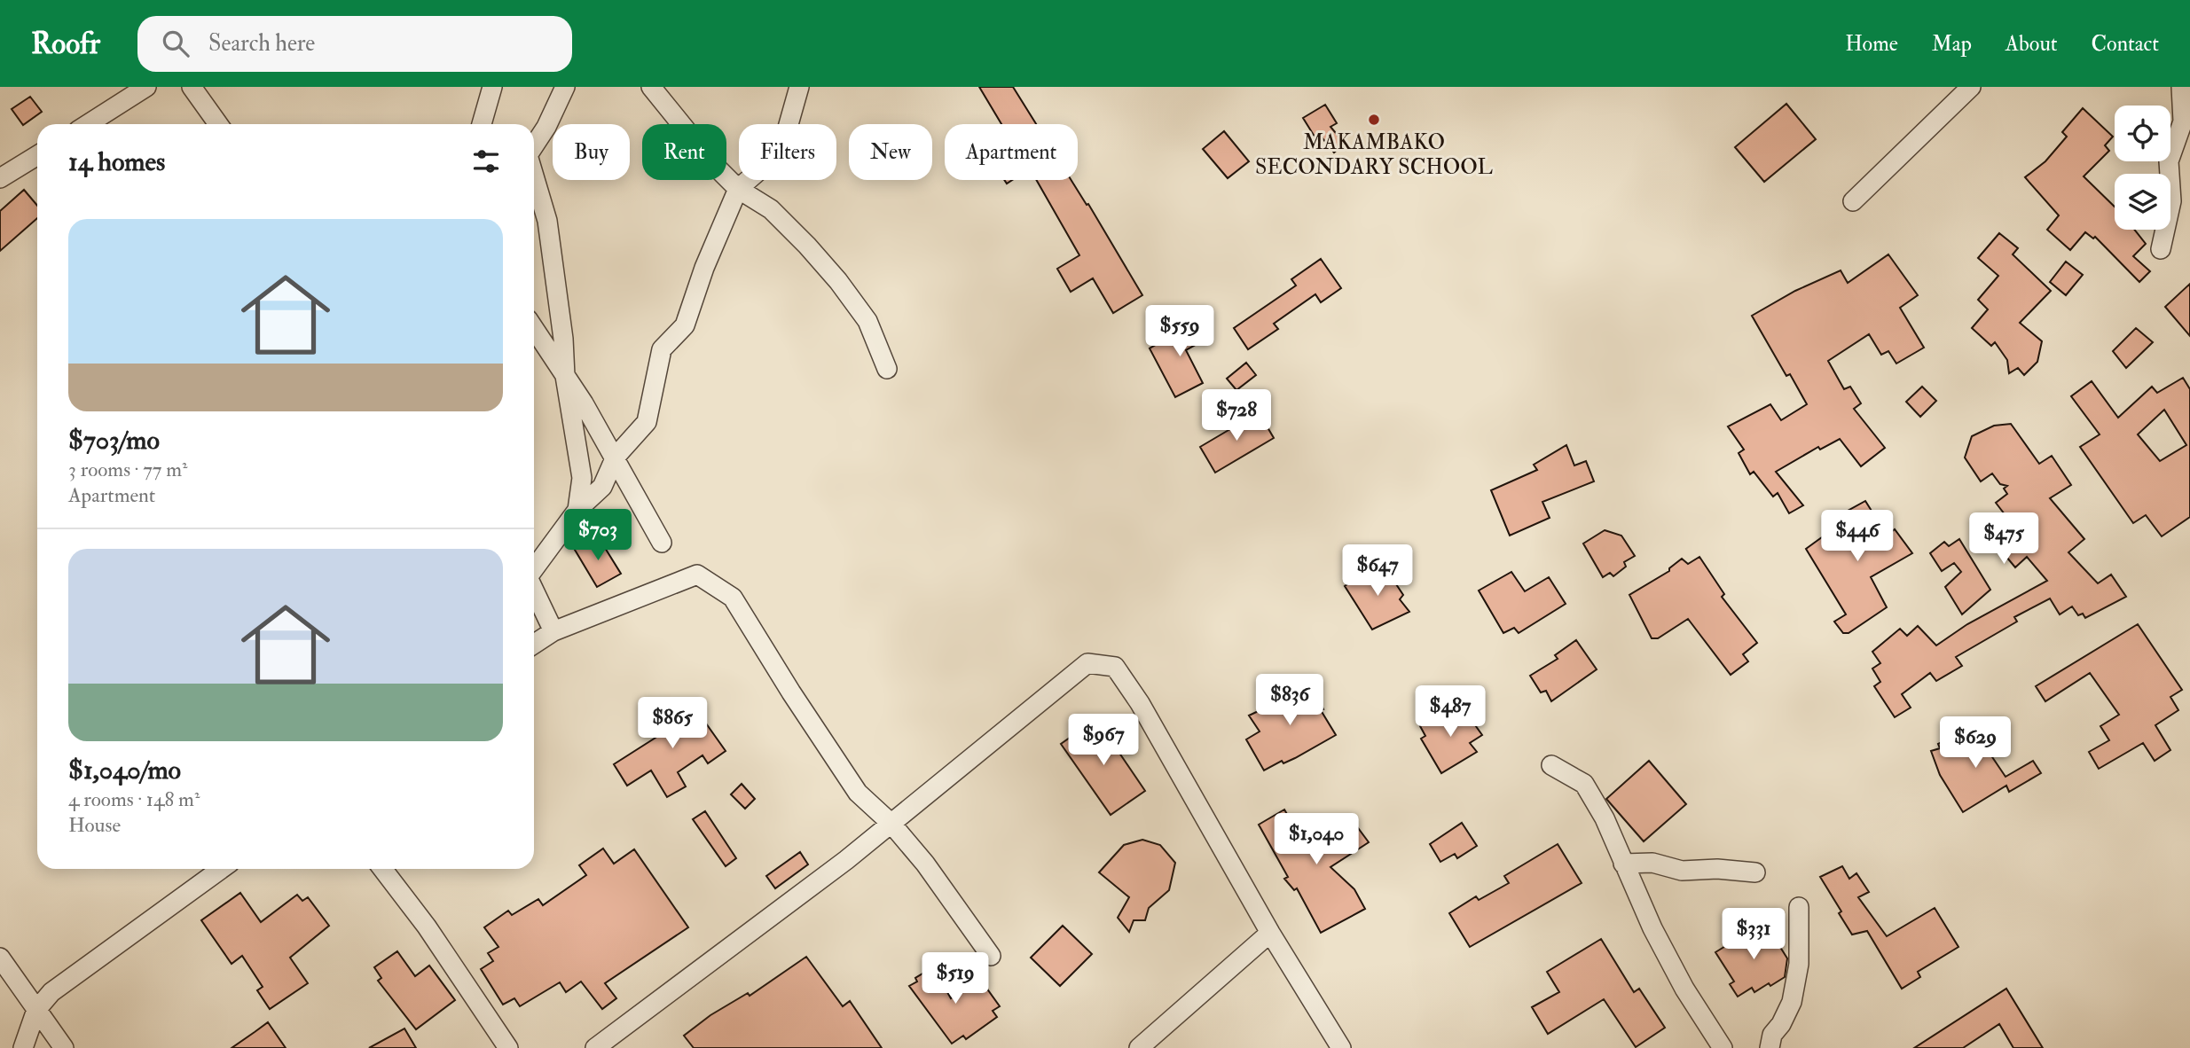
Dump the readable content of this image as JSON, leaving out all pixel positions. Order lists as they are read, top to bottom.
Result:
{
  "places": ["MAKAMBAKO SECONDARY SCHOOL"],
  "page": {
    "header": "Roofr",
    "search": "Search here",
    "nav": [
      "Home",
      "Map",
      "About",
      "Contact"
    ],
    "chip": [
      "Buy",
      "Rent",
      "Filters",
      "New",
      "Apartment"
    ],
    "heading": "14 homes",
    "list": [
      {
        "name": "$703/mo",
        "note": "3 rooms · 77 m² · Apartment"
      },
      {
        "name": "$1,040/mo",
        "note": "4 rooms · 148 m² · House"
      }
    ],
    "price": [
      "$559",
      "$728",
      "$703",
      "$446",
      "$475",
      "$647",
      "$836",
      "$487",
      "$865",
      "$967",
      "$629",
      "$1,040",
      "$331",
      "$519"
    ]
  }
}
